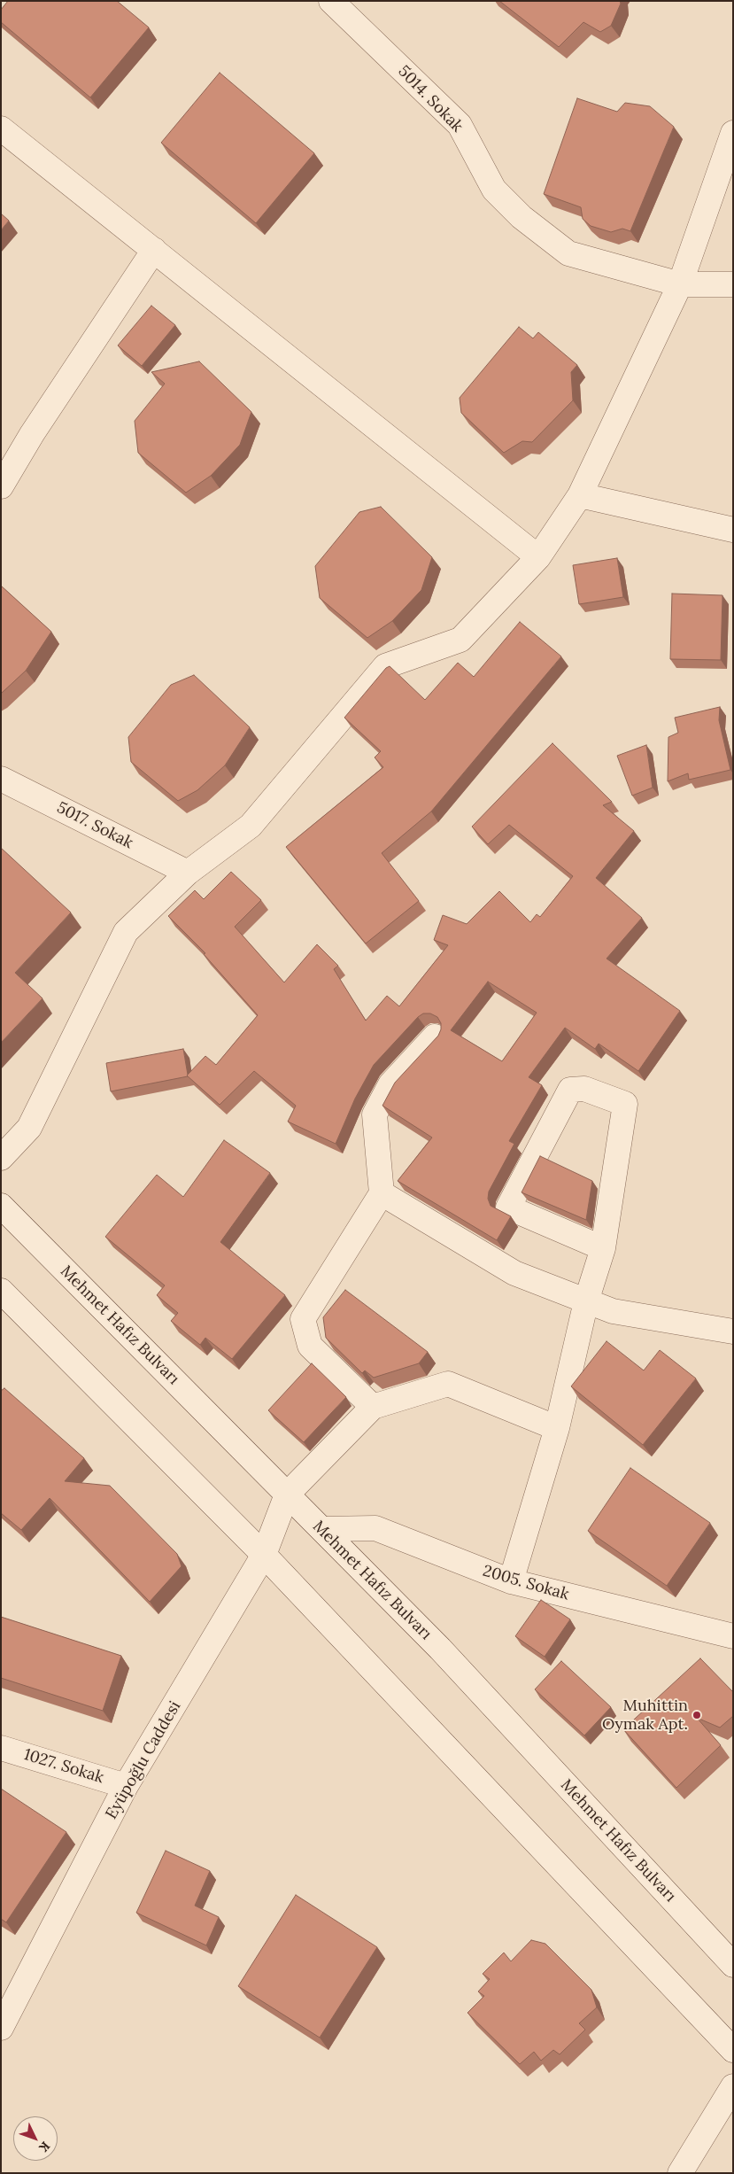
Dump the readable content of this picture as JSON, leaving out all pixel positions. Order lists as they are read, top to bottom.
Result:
{
  "streets": {
    "street": [
      "5014. Sokak",
      "5017. Sokak",
      "Mehmet Hafız Bulvarı",
      "2005. Sokak",
      "Eyüpoğlu Caddesi",
      "1027. Sokak"
    ]
  },
  "crossings": [
    ["Mehmet Hafız Bulvarı", "2005. Sokak"],
    ["Mehmet Hafız Bulvarı", "Eyüpoğlu Caddesi"],
    ["Eyüpoğlu Caddesi", "1027. Sokak"]
  ],
  "places": ["Muhittin Oymak Apt."],
  "north": "bottom right"
}
